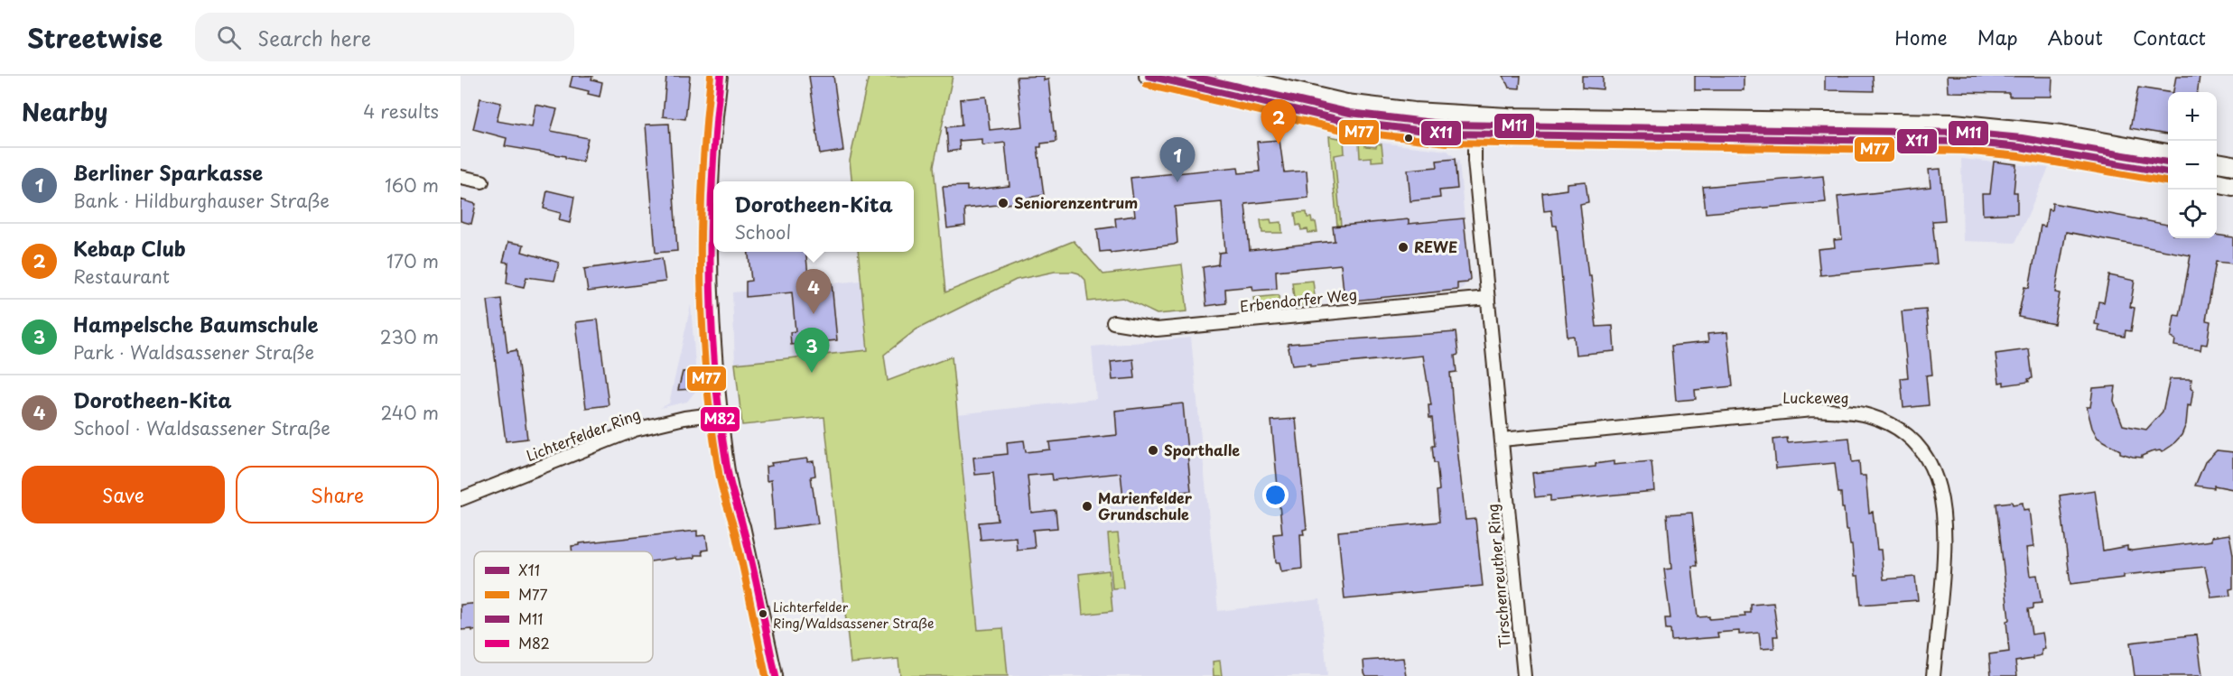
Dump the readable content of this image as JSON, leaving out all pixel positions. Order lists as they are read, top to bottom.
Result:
{
  "streets": {
    "street": [
      "Erbendorfer Weg",
      "Luckeweg",
      "Lichterfelder Ring",
      "Tirschenreuther Ring"
    ]
  },
  "crossings": [
    ["Erbendorfer Weg", "Tirschenreuther Ring"],
    ["Luckeweg", "Tirschenreuther Ring"]
  ],
  "places": [
    "Seniorenzentrum",
    "REWE",
    "Sporthalle",
    "Marienfelder Grundschule",
    "Lichterfelder Ring/Waldsassener Straße"
  ],
  "lines": [
    "transit line X11",
    "transit line M77",
    "transit line M11",
    "transit line M82"
  ],
  "legend": [
    "X11",
    "M77",
    "M11",
    "M82"
  ],
  "page": {
    "header": "Streetwise",
    "search": "Search here",
    "nav": [
      "Home",
      "Map",
      "About",
      "Contact"
    ],
    "heading": ["Nearby", "4 results"],
    "map_buttons": ["+", "−"],
    "pins": [
      "2",
      "1",
      "4",
      "3"
    ],
    "list": [
      {
        "mark": "1",
        "name": "Berliner Sparkasse",
        "note": "Bank · Hildburghauser Straße",
        "value": "160 m"
      },
      {
        "mark": "2",
        "name": "Kebap Club",
        "note": "Restaurant",
        "value": "170 m"
      },
      {
        "mark": "3",
        "name": "Hampelsche Baumschule",
        "note": "Park · Waldsassener Straße",
        "value": "230 m"
      },
      {
        "mark": "4",
        "name": "Dorotheen-Kita",
        "note": "School · Waldsassener Straße",
        "value": "240 m"
      }
    ],
    "popup": ["Dorotheen-Kita", "School"],
    "buttons": ["Save", "Share"]
  }
}
